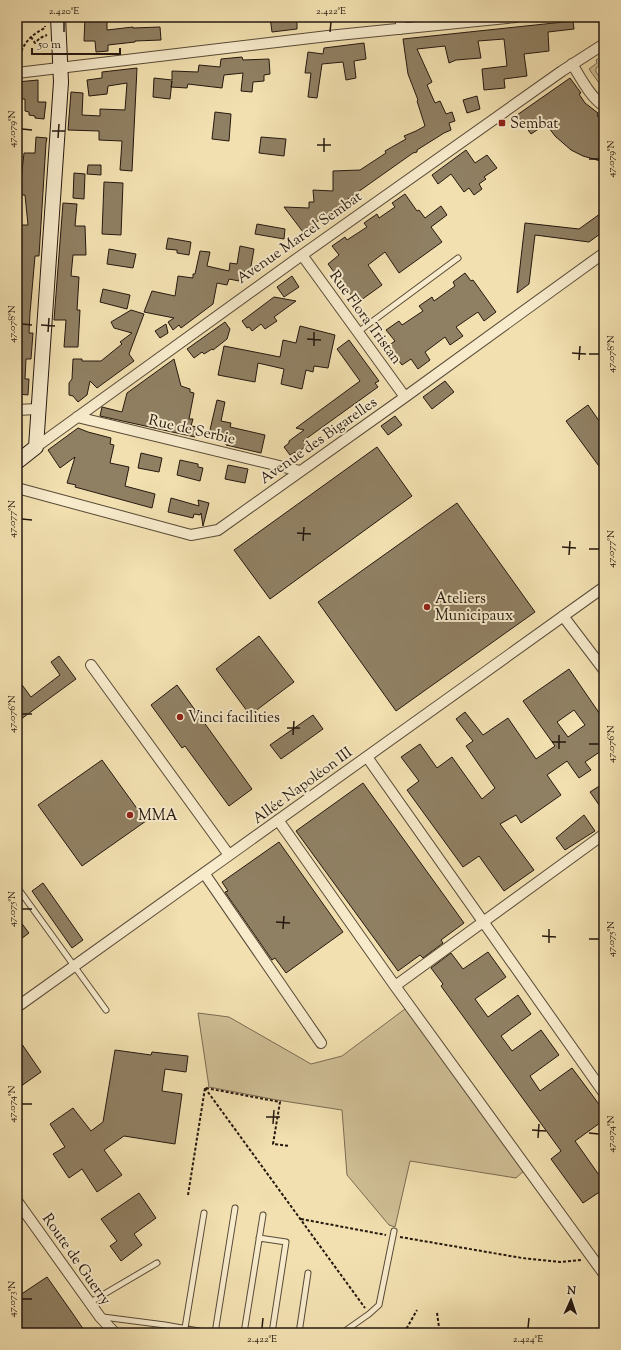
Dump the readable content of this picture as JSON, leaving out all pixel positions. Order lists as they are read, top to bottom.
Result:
{
  "streets": {
    "main road": ["Avenue Marcel Sembat"],
    "street": [
      "Rue Flora Tristan",
      "Rue de Serbie",
      "Avenue des Bigarelles",
      "Allée Napoléon III",
      "Route de Guerry"
    ]
  },
  "crossings": [
    ["Avenue Marcel Sembat", "Rue Flora Tristan"],
    ["Avenue Marcel Sembat", "Rue de Serbie"],
    ["Rue Flora Tristan", "Avenue des Bigarelles"],
    ["Rue de Serbie", "Avenue des Bigarelles"]
  ],
  "places": {
    "transit": ["Sembat"],
    "other": ["Ateliers Municipaux", "Vinci facilities", "MMA"]
  },
  "scale_bar": "50 m",
  "north": "top",
  "coordinates": [
    "2.420°E",
    "2.422°E",
    "47.079°N",
    "47.078°N",
    "47.077°N",
    "47.076°N",
    "47.075°N",
    "47.074°N",
    "47.073°N",
    "2.424°E"
  ]
}
